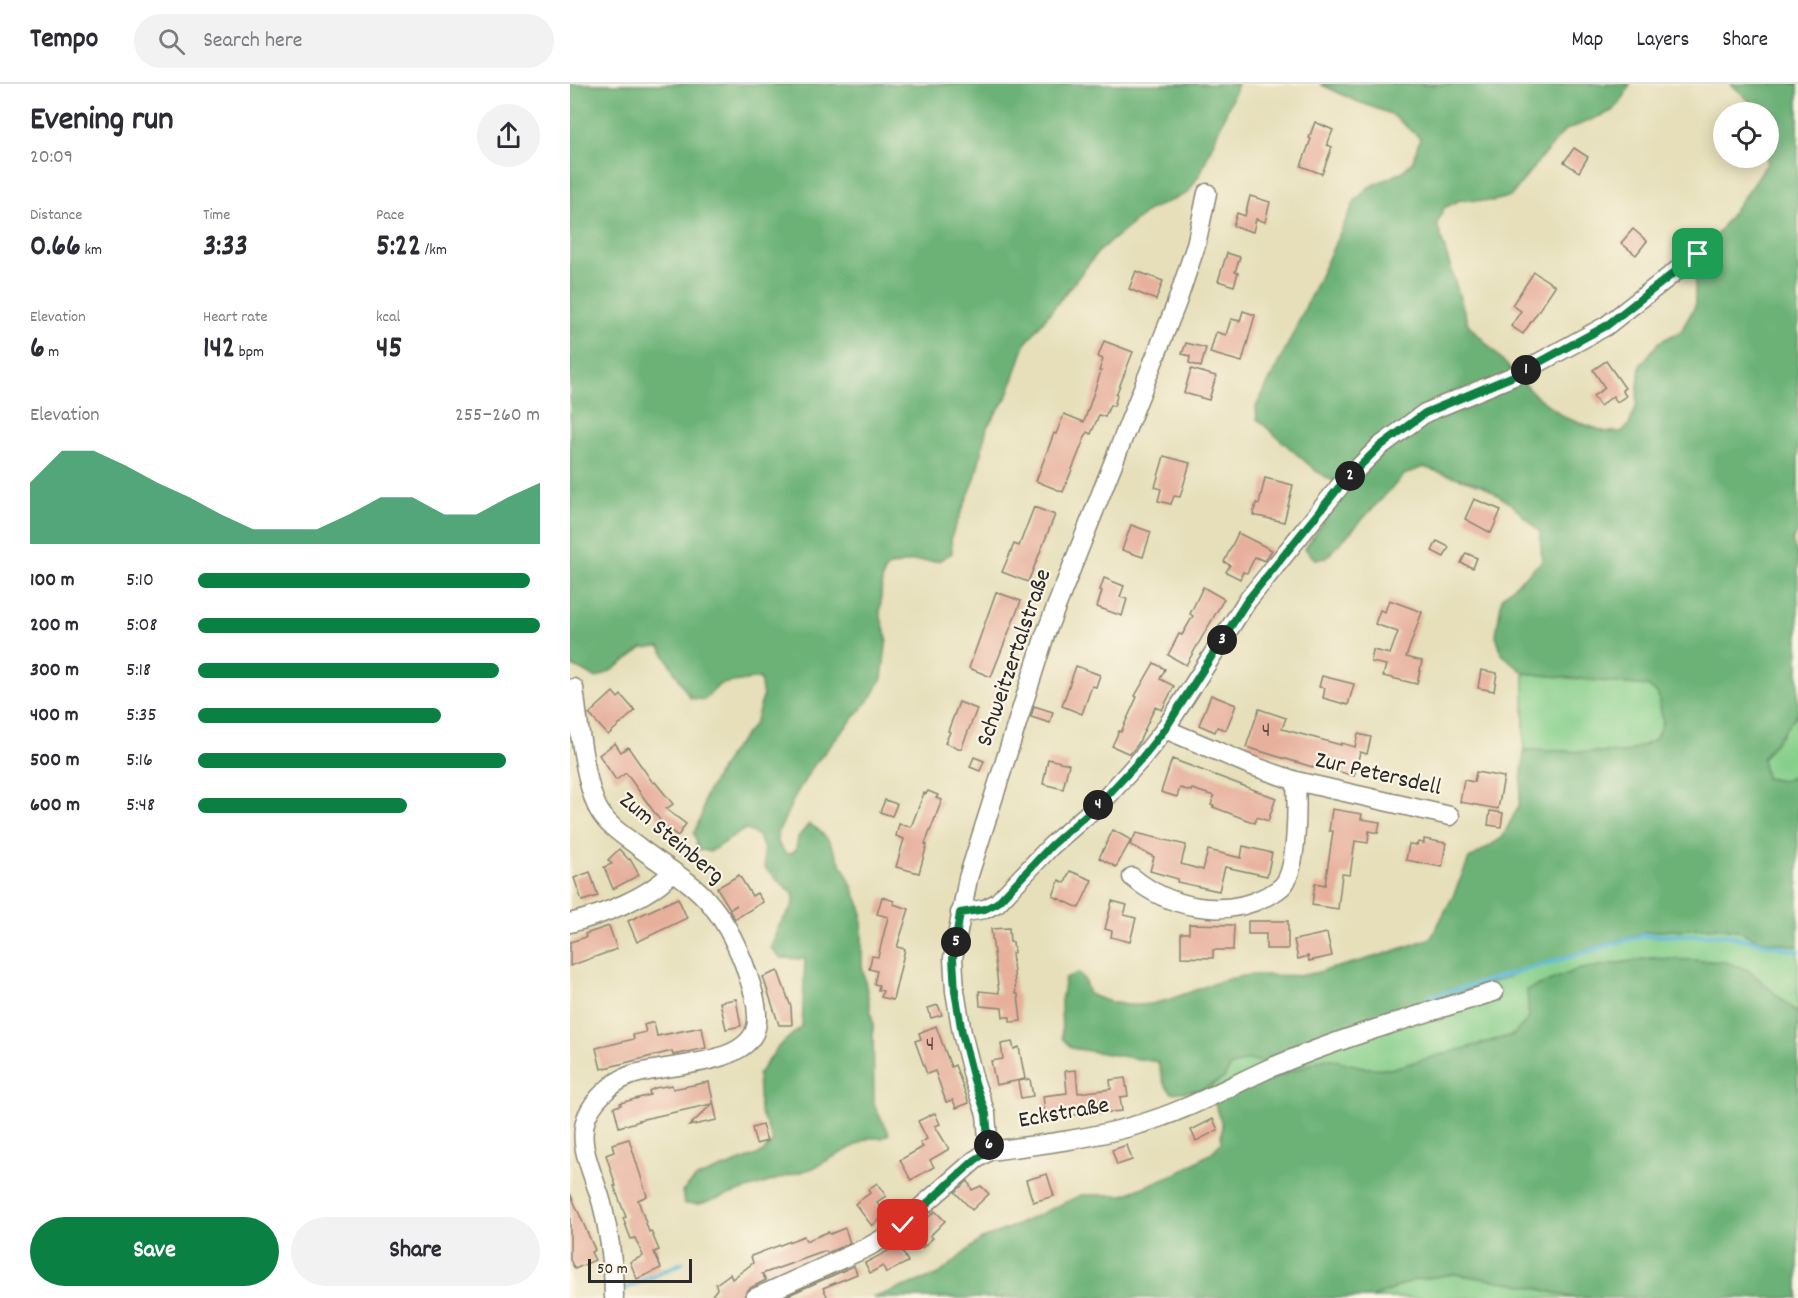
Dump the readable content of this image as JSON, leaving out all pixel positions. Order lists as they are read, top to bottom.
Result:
{
  "streets": {
    "street": [
      "Schweitzertalstraße",
      "Zur Petersdell",
      "Zum Steinberg",
      "Eckstraße"
    ]
  },
  "crossings": [
    ["Schweitzertalstraße", "Eckstraße"]
  ],
  "house_numbers": ["4", "4"],
  "scale_bar": "50 m",
  "page": {
    "header": "Tempo",
    "search": "Search here",
    "nav": ["Map", "Layers", "Share"],
    "heading": ["Evening run", "20:09"],
    "stats": [
      ["Distance", "0.66 km"],
      ["Time", "3:33"],
      ["Pace", "5:22 /km"],
      ["Elevation", "6 m"],
      ["Heart rate", "142 bpm"],
      ["kcal", "45"]
    ],
    "pins": [
      "1",
      "2",
      "3",
      "4",
      "5",
      "6"
    ],
    "chart": ["Elevation", "255–260 m"],
    "list": [
      {
        "name": "100 m",
        "note": "5:10"
      },
      {
        "name": "200 m",
        "note": "5:08"
      },
      {
        "name": "300 m",
        "note": "5:18"
      },
      {
        "name": "400 m",
        "note": "5:35"
      },
      {
        "name": "500 m",
        "note": "5:16"
      },
      {
        "name": "600 m",
        "note": "5:48"
      }
    ],
    "buttons": ["Save", "Share"],
    "scale": "50 m"
  }
}
